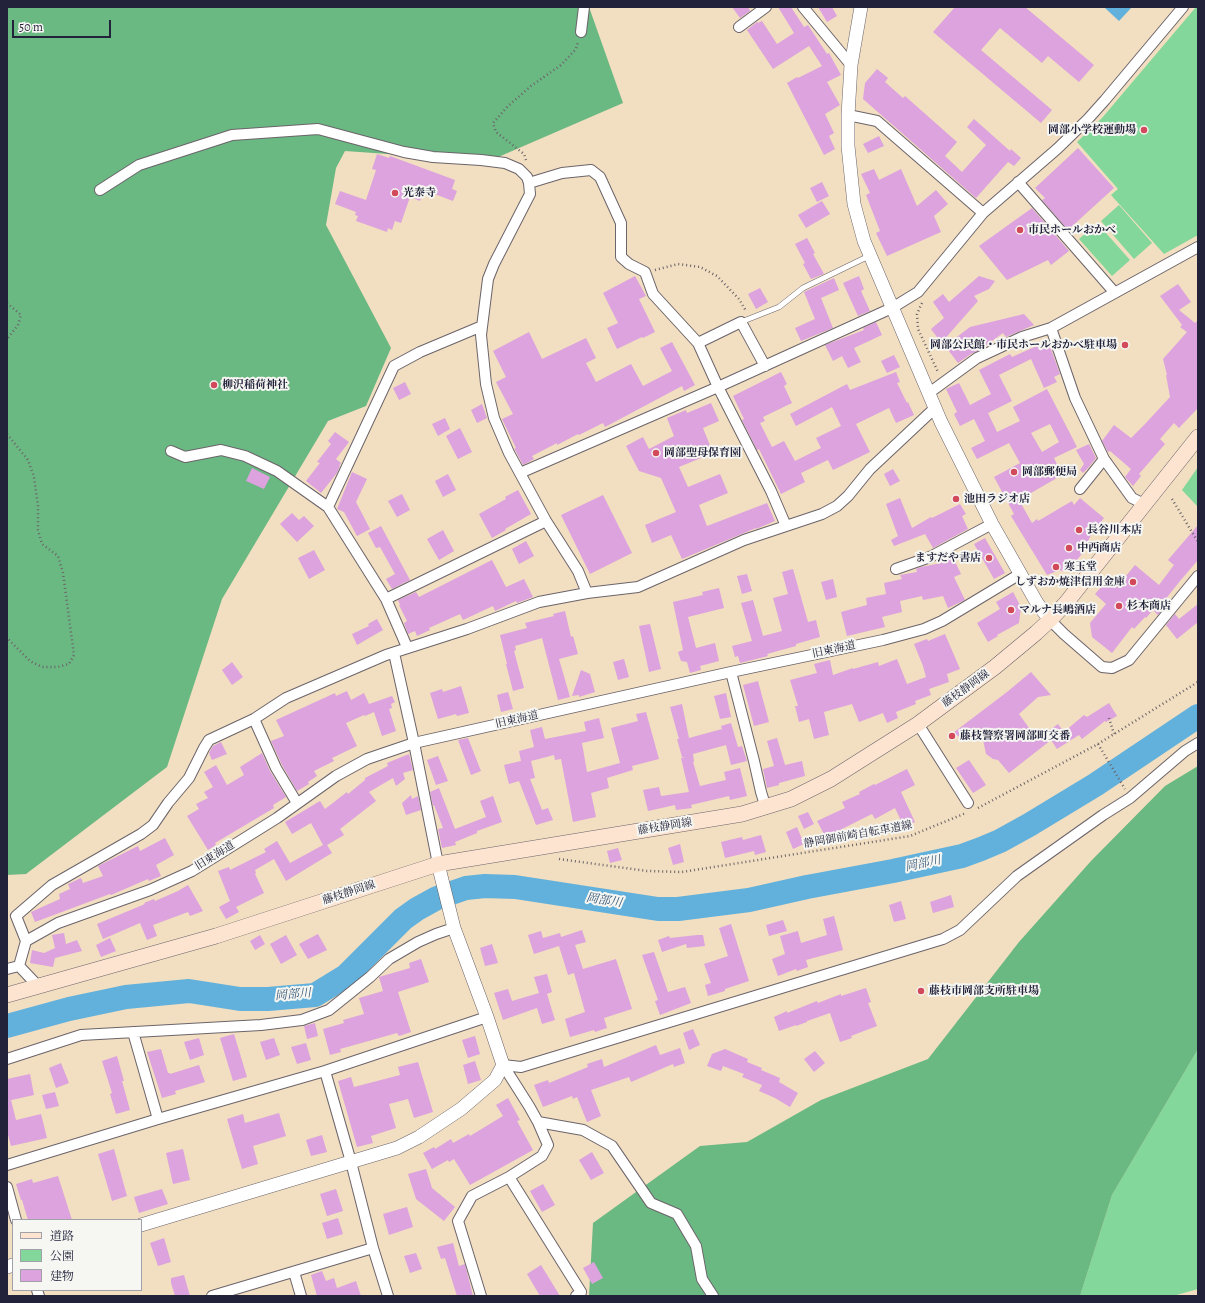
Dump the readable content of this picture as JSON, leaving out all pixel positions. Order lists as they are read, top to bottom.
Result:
{
  "streets": {
    "main road": ["藤枝静岡線"],
    "street": ["旧東海道"],
    "path": ["静岡御前崎自転車道線"]
  },
  "water": ["岡部川"],
  "places": [
    "岡部小学校運動場",
    "光泰寺",
    "市民ホールおかべ",
    "岡部公民館・市民ホールおかべ駐車場",
    "柳沢稲荷神社",
    "岡部聖母保育園",
    "岡部郵便局",
    "池田ラジオ店",
    "長谷川本店",
    "中西商店",
    "ますだや書店",
    "寒玉堂",
    "しずおか焼津信用金庫",
    "杉本商店",
    "マルナ長嶋酒店",
    "藤枝警察署岡部町交番",
    "藤枝市岡部支所駐車場"
  ],
  "legend": ["道路", "公園", "建物"],
  "scale_bar": "50 m"
}
